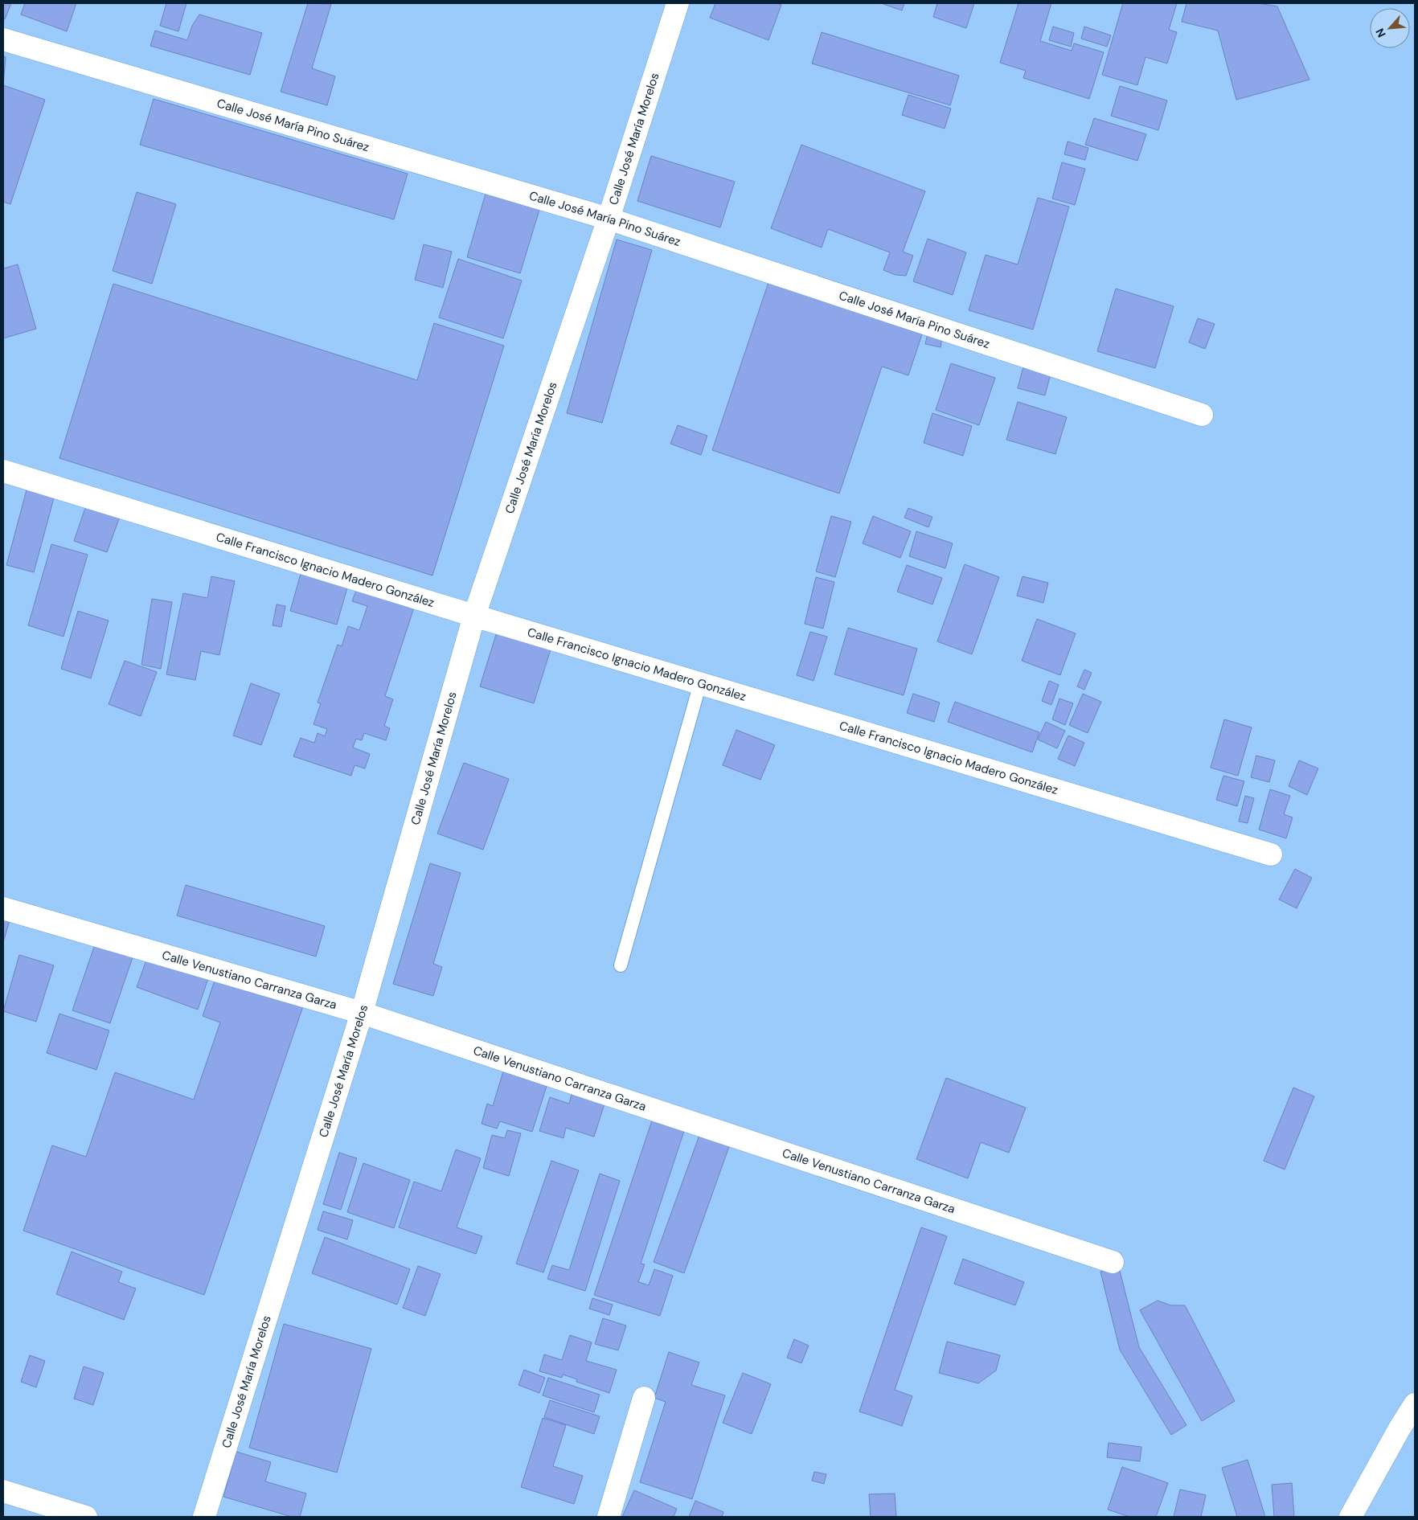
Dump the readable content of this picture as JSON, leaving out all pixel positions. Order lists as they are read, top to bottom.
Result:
{
  "streets": {
    "street": [
      "Calle José María Pino Suárez",
      "Calle José María Morelos",
      "Calle Francisco Ignacio Madero González",
      "Calle Venustiano Carranza Garza"
    ]
  },
  "crossings": [
    ["Calle José María Pino Suárez", "Calle José María Morelos"],
    ["Calle José María Morelos", "Calle Francisco Ignacio Madero González"],
    ["Calle José María Morelos", "Calle Venustiano Carranza Garza"]
  ],
  "north": "bottom left"
}
